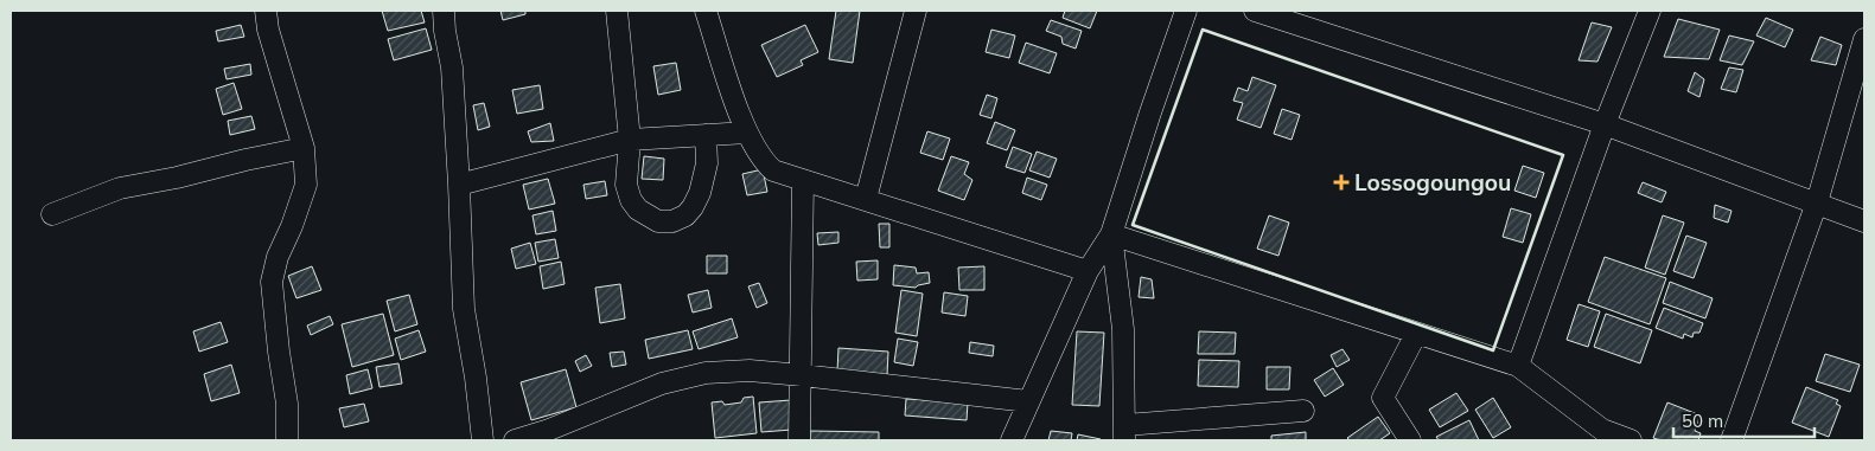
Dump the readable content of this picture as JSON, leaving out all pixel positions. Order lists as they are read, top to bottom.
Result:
{
  "places": {
    "health": ["Lossogoungou"]
  },
  "scale_bar": "50 m"
}
